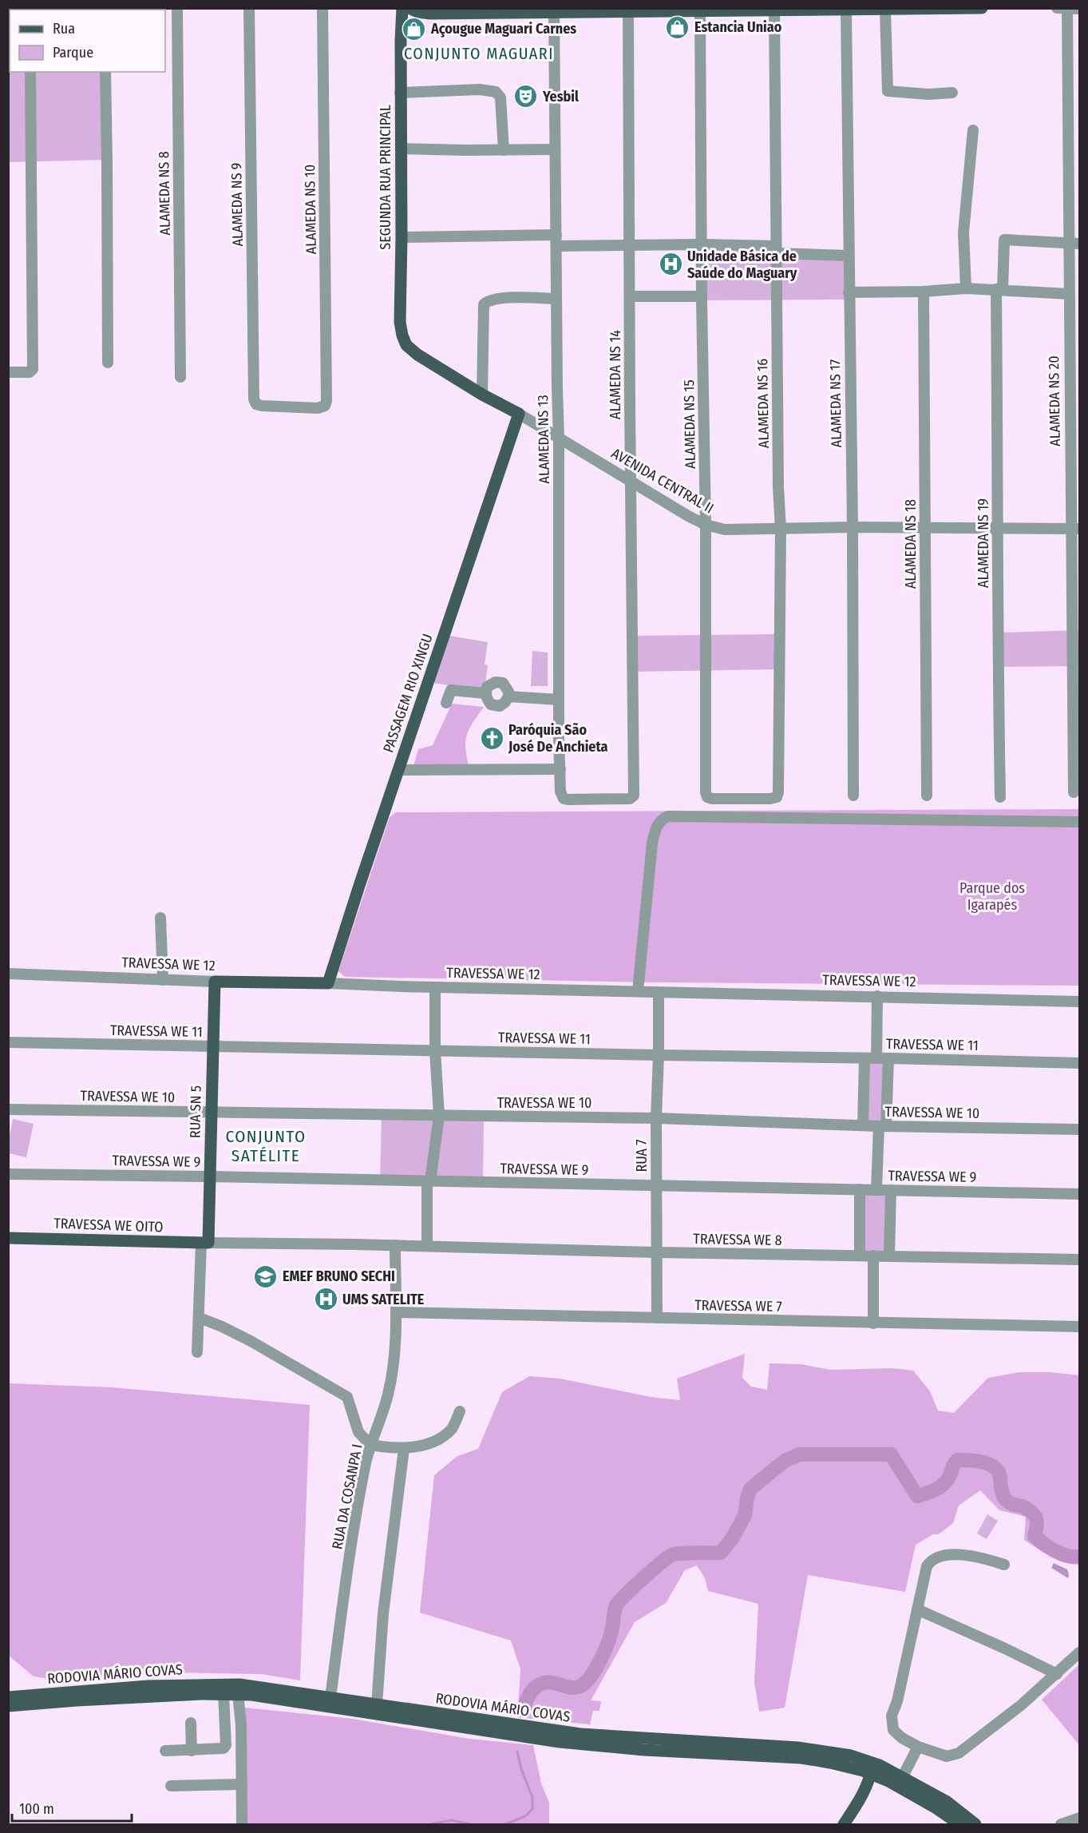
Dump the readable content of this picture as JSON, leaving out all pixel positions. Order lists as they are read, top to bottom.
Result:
{
  "streets": {
    "main road": [
      "SEGUNDA RUA PRINCIPAL",
      "AVENIDA CENTRAL II",
      "PASSAGEM RIO XINGU",
      "TRAVESSA WE 12",
      "RUA SN 5",
      "TRAVESSA WE OITO",
      "RODOVIA MÁRIO COVAS"
    ],
    "street": [
      "ALAMEDA NS 8",
      "ALAMEDA NS 9",
      "ALAMEDA NS 10",
      "ALAMEDA NS 14",
      "ALAMEDA NS 20",
      "ALAMEDA NS 16",
      "ALAMEDA NS 17",
      "ALAMEDA NS 15",
      "ALAMEDA NS 13",
      "ALAMEDA NS 19",
      "ALAMEDA NS 18",
      "TRAVESSA WE 11",
      "TRAVESSA WE 10",
      "RUA 7",
      "TRAVESSA WE 9",
      "TRAVESSA WE 8",
      "TRAVESSA WE 7",
      "RUA DA COSANPA I"
    ]
  },
  "crossings": [
    ["SEGUNDA RUA PRINCIPAL", "AVENIDA CENTRAL II"],
    ["ALAMEDA NS 9", "ALAMEDA NS 10"],
    ["ALAMEDA NS 14", "ALAMEDA NS 13"],
    ["ALAMEDA NS 14", "AVENIDA CENTRAL II"],
    ["ALAMEDA NS 20", "AVENIDA CENTRAL II"],
    ["ALAMEDA NS 20", "ALAMEDA NS 19"],
    ["ALAMEDA NS 16", "ALAMEDA NS 15"],
    ["ALAMEDA NS 16", "AVENIDA CENTRAL II"],
    ["ALAMEDA NS 17", "AVENIDA CENTRAL II"],
    ["ALAMEDA NS 15", "AVENIDA CENTRAL II"],
    ["ALAMEDA NS 13", "AVENIDA CENTRAL II"],
    ["AVENIDA CENTRAL II", "ALAMEDA NS 19"],
    ["AVENIDA CENTRAL II", "ALAMEDA NS 18"],
    ["AVENIDA CENTRAL II", "PASSAGEM RIO XINGU"],
    ["PASSAGEM RIO XINGU", "TRAVESSA WE 12"],
    ["TRAVESSA WE 12", "RUA SN 5"],
    ["TRAVESSA WE 12", "RUA 7"],
    ["TRAVESSA WE 11", "RUA SN 5"],
    ["TRAVESSA WE 11", "RUA 7"],
    ["TRAVESSA WE 10", "RUA SN 5"],
    ["TRAVESSA WE 10", "RUA 7"],
    ["RUA SN 5", "TRAVESSA WE 9"],
    ["RUA SN 5", "TRAVESSA WE OITO"],
    ["RUA 7", "TRAVESSA WE 9"],
    ["RUA 7", "TRAVESSA WE 8"],
    ["RUA 7", "TRAVESSA WE 7"],
    ["TRAVESSA WE 8", "RUA DA COSANPA I"],
    ["TRAVESSA WE 7", "RUA DA COSANPA I"],
    ["RUA DA COSANPA I", "RODOVIA MÁRIO COVAS"]
  ],
  "districts": ["CONJUNTO MAGUARI", "CONJUNTO SATÉLITE"],
  "parks": ["Parque dos Igarapés"],
  "places": {
    "shop": ["Estancia Uniao", "Açougue Maguari Carnes"],
    "theatre": ["Yesbil"],
    "hospital": ["Unidade Básica de Saúde do Maguary", "UMS SATELITE"],
    "church": ["Paróquia São José De Anchieta"],
    "school or university": ["EMEF BRUNO SECHI"]
  },
  "legend": ["Rua", "Parque"],
  "scale_bar": "100 m"
}
